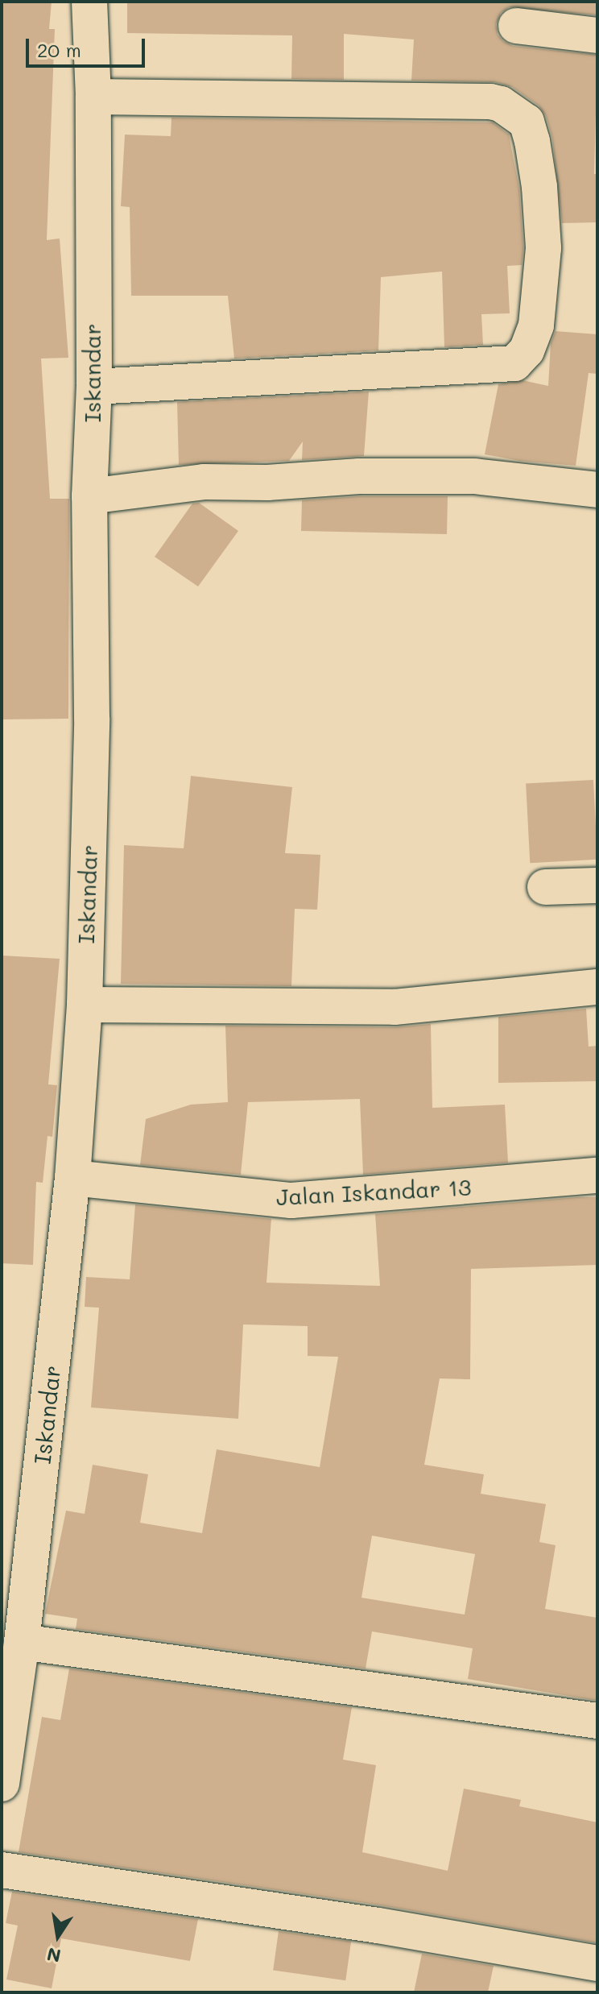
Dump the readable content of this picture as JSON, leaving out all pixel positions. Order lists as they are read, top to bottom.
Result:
{
  "streets": {
    "street": ["Iskandar", "Jalan Iskandar 13"]
  },
  "crossings": [
    ["Iskandar", "Jalan Iskandar 13"]
  ],
  "scale_bar": "20 m",
  "north": "bottom"
}
